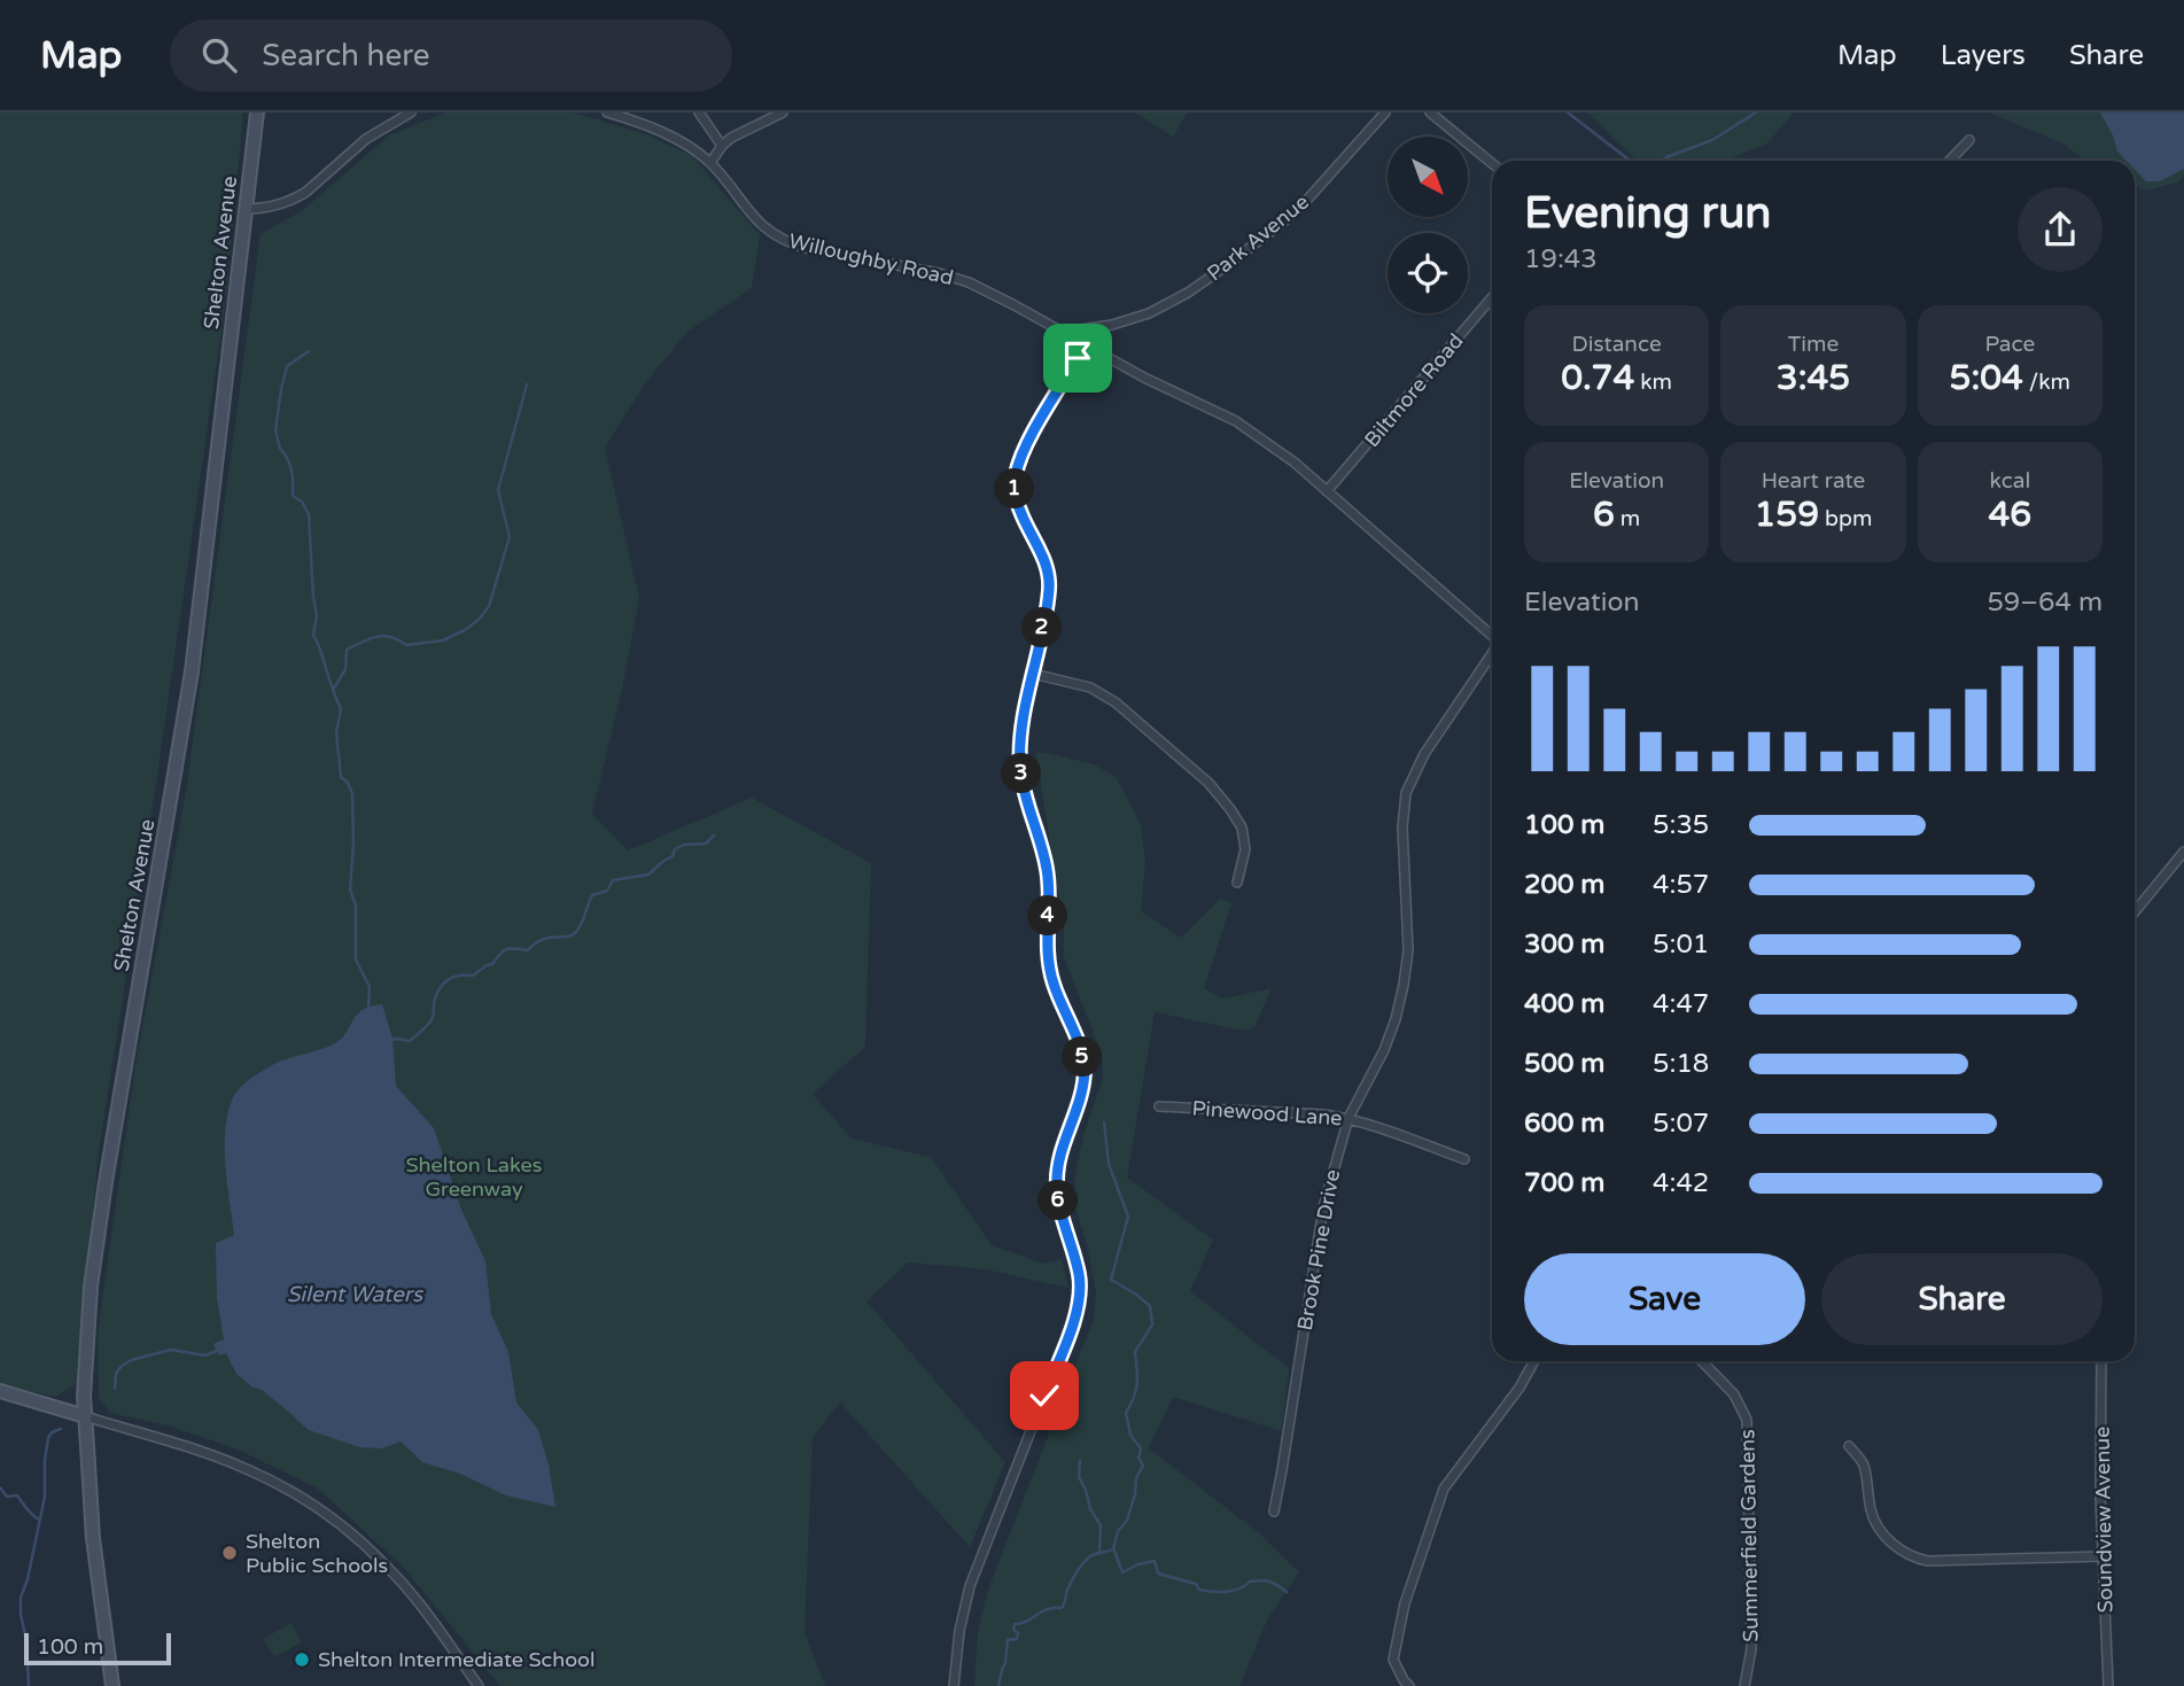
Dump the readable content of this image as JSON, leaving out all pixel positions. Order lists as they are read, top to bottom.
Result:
{
  "streets": {
    "main road": ["Shelton Avenue"],
    "street": [
      "Park Avenue",
      "Willoughby Road",
      "Biltmore Road",
      "Pinewood Lane",
      "Brook Pine Drive",
      "Soundview Avenue",
      "Summerfield Gardens"
    ]
  },
  "crossings": [
    ["Park Avenue", "Willoughby Road"],
    ["Willoughby Road", "Biltmore Road"],
    ["Pinewood Lane", "Brook Pine Drive"]
  ],
  "water": ["Silent Waters"],
  "parks": ["Shelton Lakes Greenway"],
  "places": ["Shelton Public Schools", "Shelton Intermediate School"],
  "scale_bar": "100 m",
  "north": "bottom right",
  "page": {
    "header": "Map",
    "search": "Search here",
    "nav": ["Map", "Layers", "Share"],
    "heading": ["Evening run", "19:43"],
    "stats": [
      ["Distance", "0.74 km"],
      ["Time", "3:45"],
      ["Pace", "5:04 /km"],
      ["Elevation", "6 m"],
      ["Heart rate", "159 bpm"],
      ["kcal", "46"]
    ],
    "pins": [
      "1",
      "2",
      "3",
      "4",
      "5",
      "6"
    ],
    "chart": ["Elevation", "59–64 m"],
    "list": [
      {
        "name": "100 m",
        "note": "5:35"
      },
      {
        "name": "200 m",
        "note": "4:57"
      },
      {
        "name": "300 m",
        "note": "5:01"
      },
      {
        "name": "400 m",
        "note": "4:47"
      },
      {
        "name": "500 m",
        "note": "5:18"
      },
      {
        "name": "600 m",
        "note": "5:07"
      },
      {
        "name": "700 m",
        "note": "4:42"
      }
    ],
    "buttons": ["Save", "Share"],
    "scale": "100 m"
  }
}
